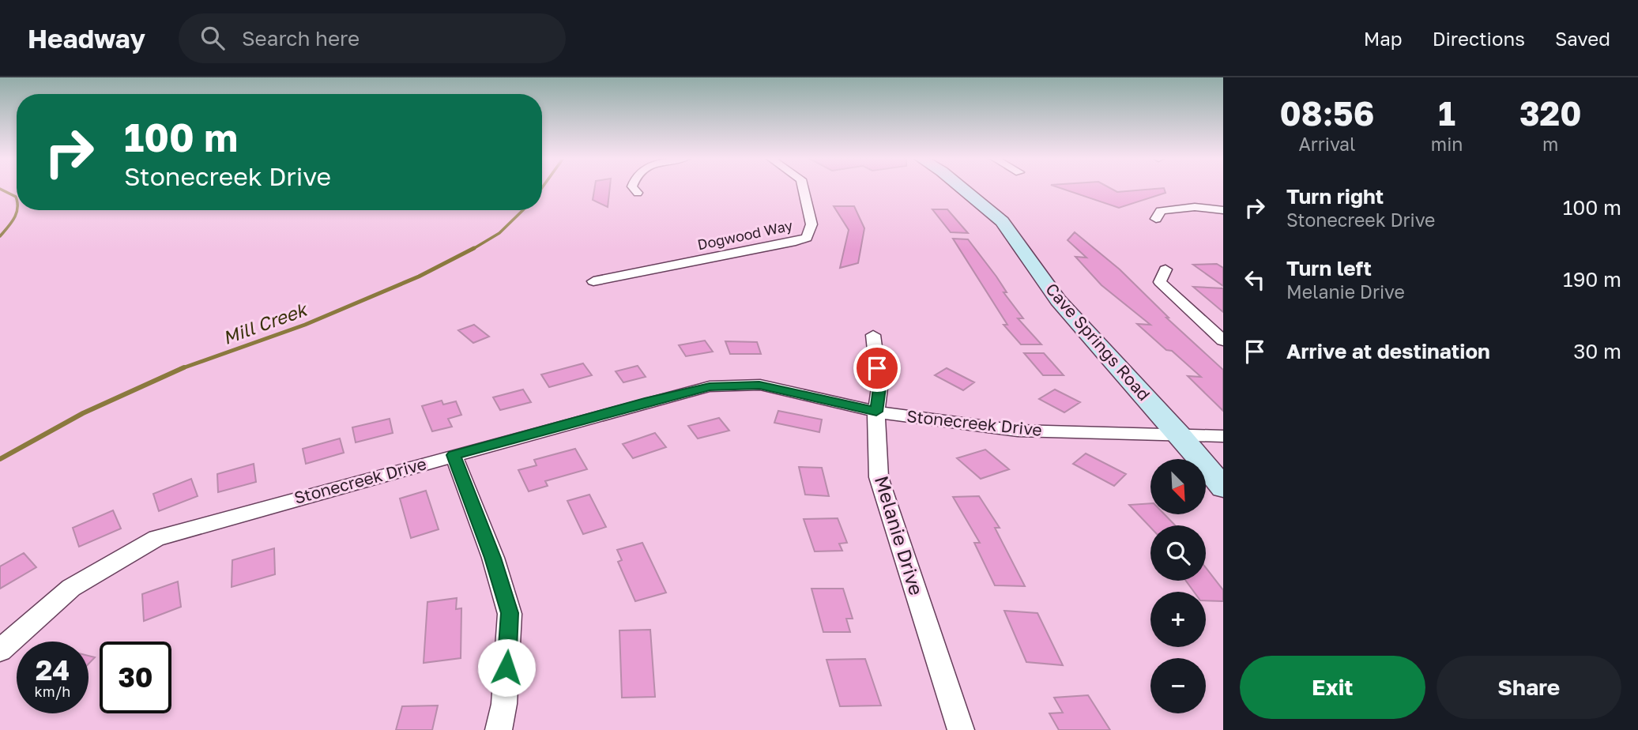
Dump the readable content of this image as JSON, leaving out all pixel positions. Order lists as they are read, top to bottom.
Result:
{
  "streets": {
    "street": [
      "Dogwood Way",
      "Cave Springs Road",
      "Stonecreek Drive",
      "Melanie Drive"
    ]
  },
  "crossings": [
    ["Cave Springs Road", "Stonecreek Drive"],
    ["Stonecreek Drive", "Melanie Drive"]
  ],
  "water": ["Mill Creek"],
  "north": "bottom right",
  "page": {
    "header": "Headway",
    "search": "Search here",
    "nav": ["Map", "Directions", "Saved"],
    "eta": [
      "08:56",
      "Arrival",
      "1",
      "min",
      "320",
      "m"
    ],
    "turn": ["100 m", "Stonecreek Drive"],
    "list": [
      {
        "name": "Turn right",
        "note": "Stonecreek Drive",
        "value": "100 m"
      },
      {
        "name": "Turn left",
        "note": "Melanie Drive",
        "value": "190 m"
      },
      {
        "name": "Arrive at destination",
        "value": "30 m"
      }
    ],
    "map_buttons": ["+", "−"],
    "speed": "24 km/h",
    "limit": "30",
    "buttons": ["Exit", "Share"]
  }
}
